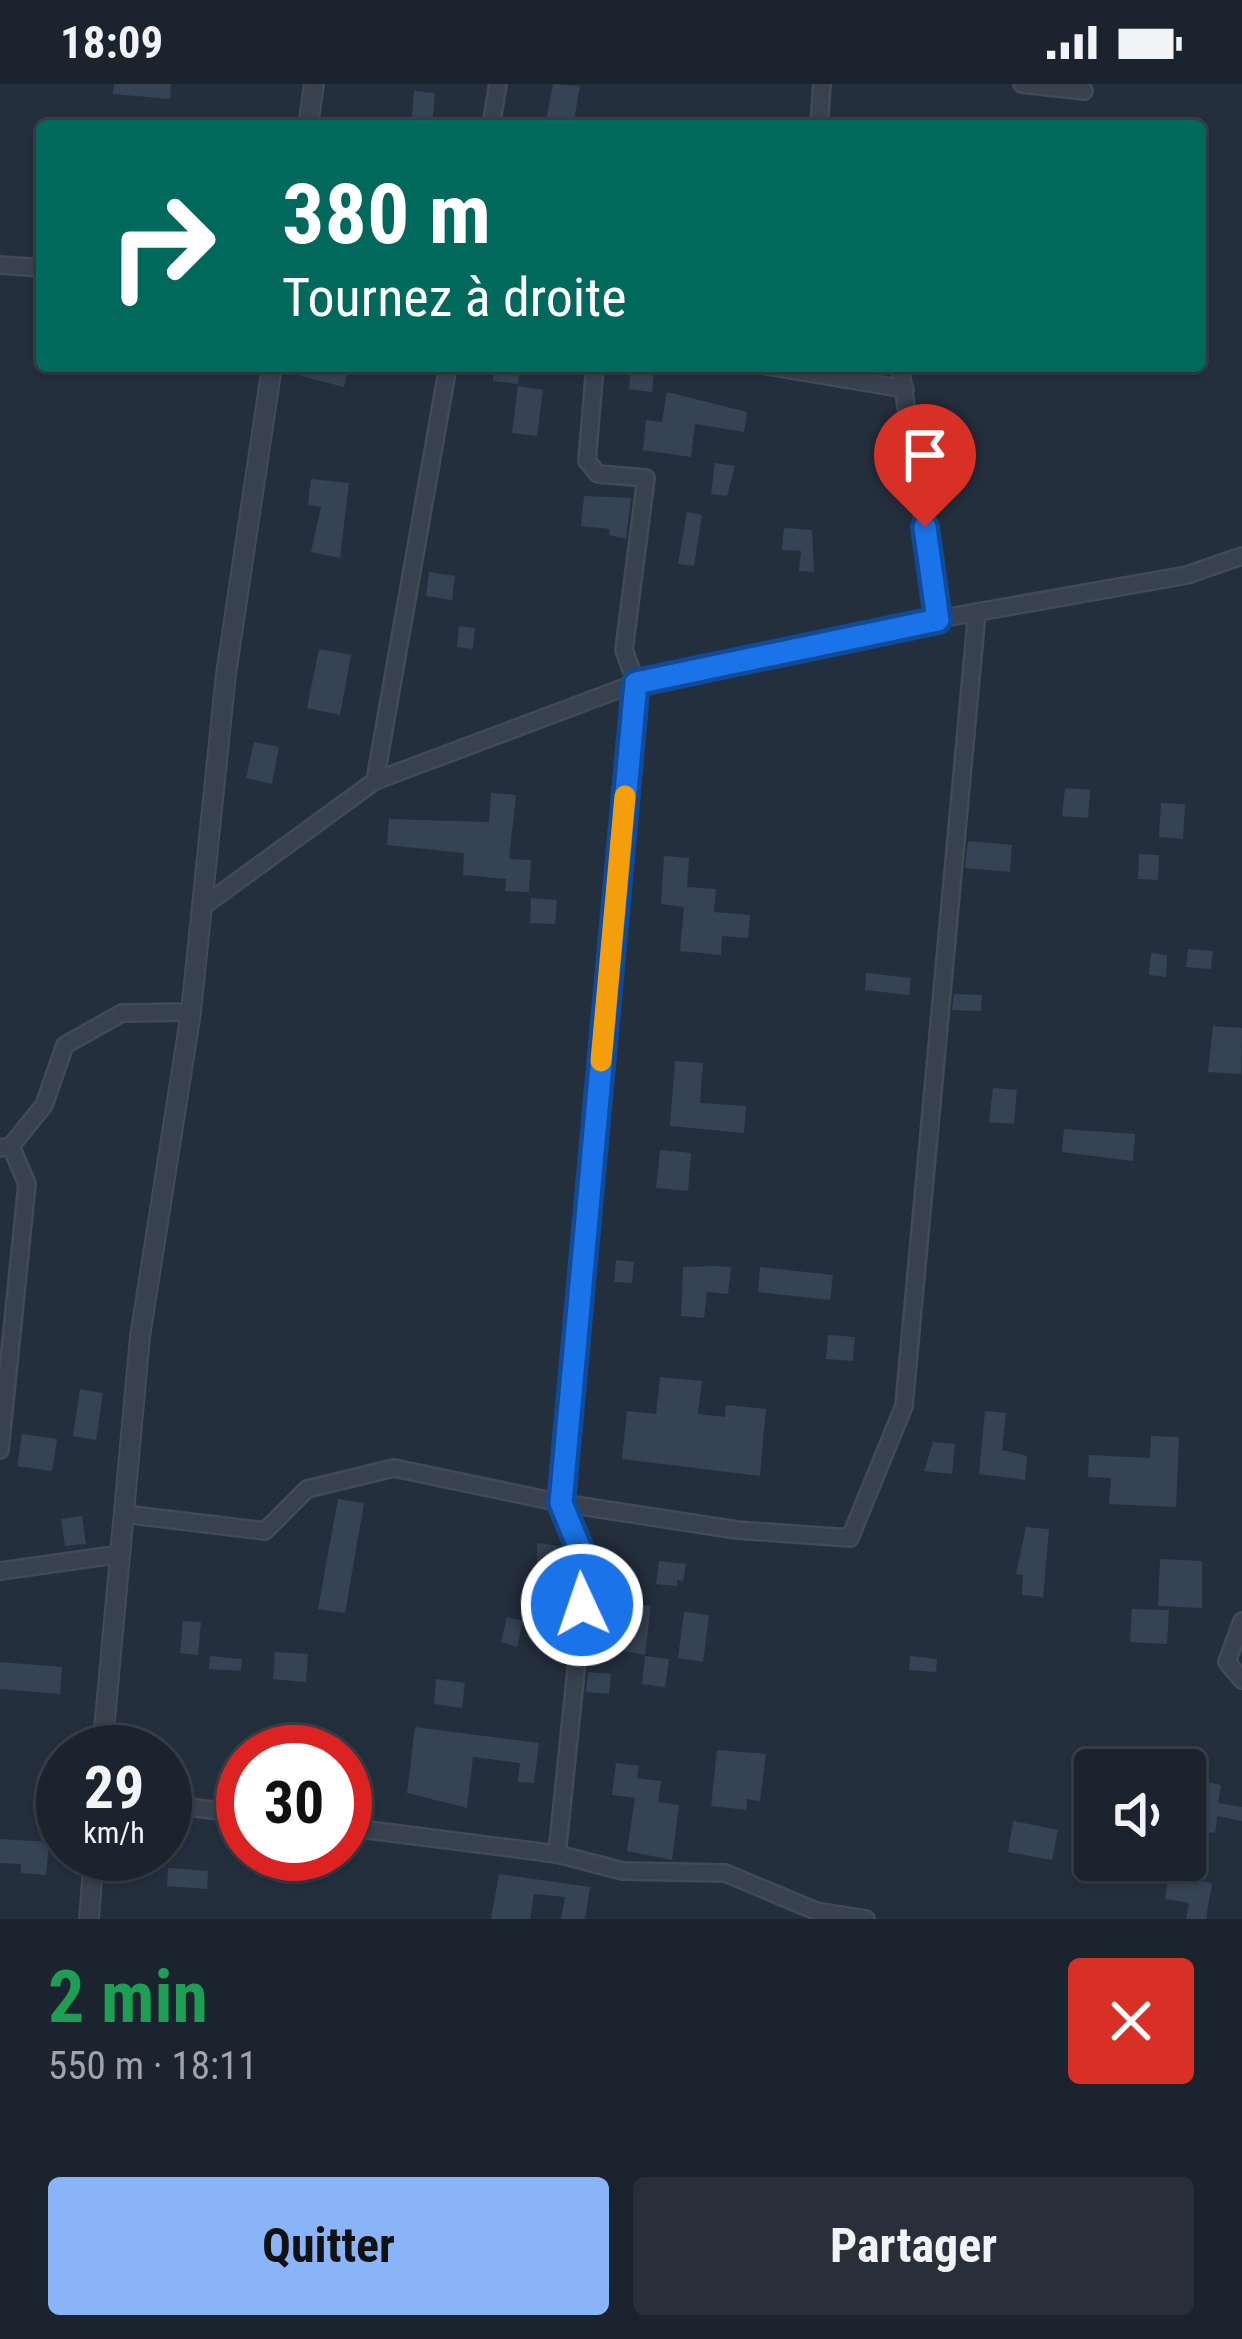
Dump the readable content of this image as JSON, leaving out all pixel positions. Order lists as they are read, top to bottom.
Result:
{
  "page": {
    "status": "18:09",
    "turn": ["380 m", "Tournez à droite"],
    "speed": "29 km/h",
    "limit": "30",
    "heading": ["2 min", "550 m · 18:11"],
    "buttons": ["Quitter", "Partager"]
  }
}
